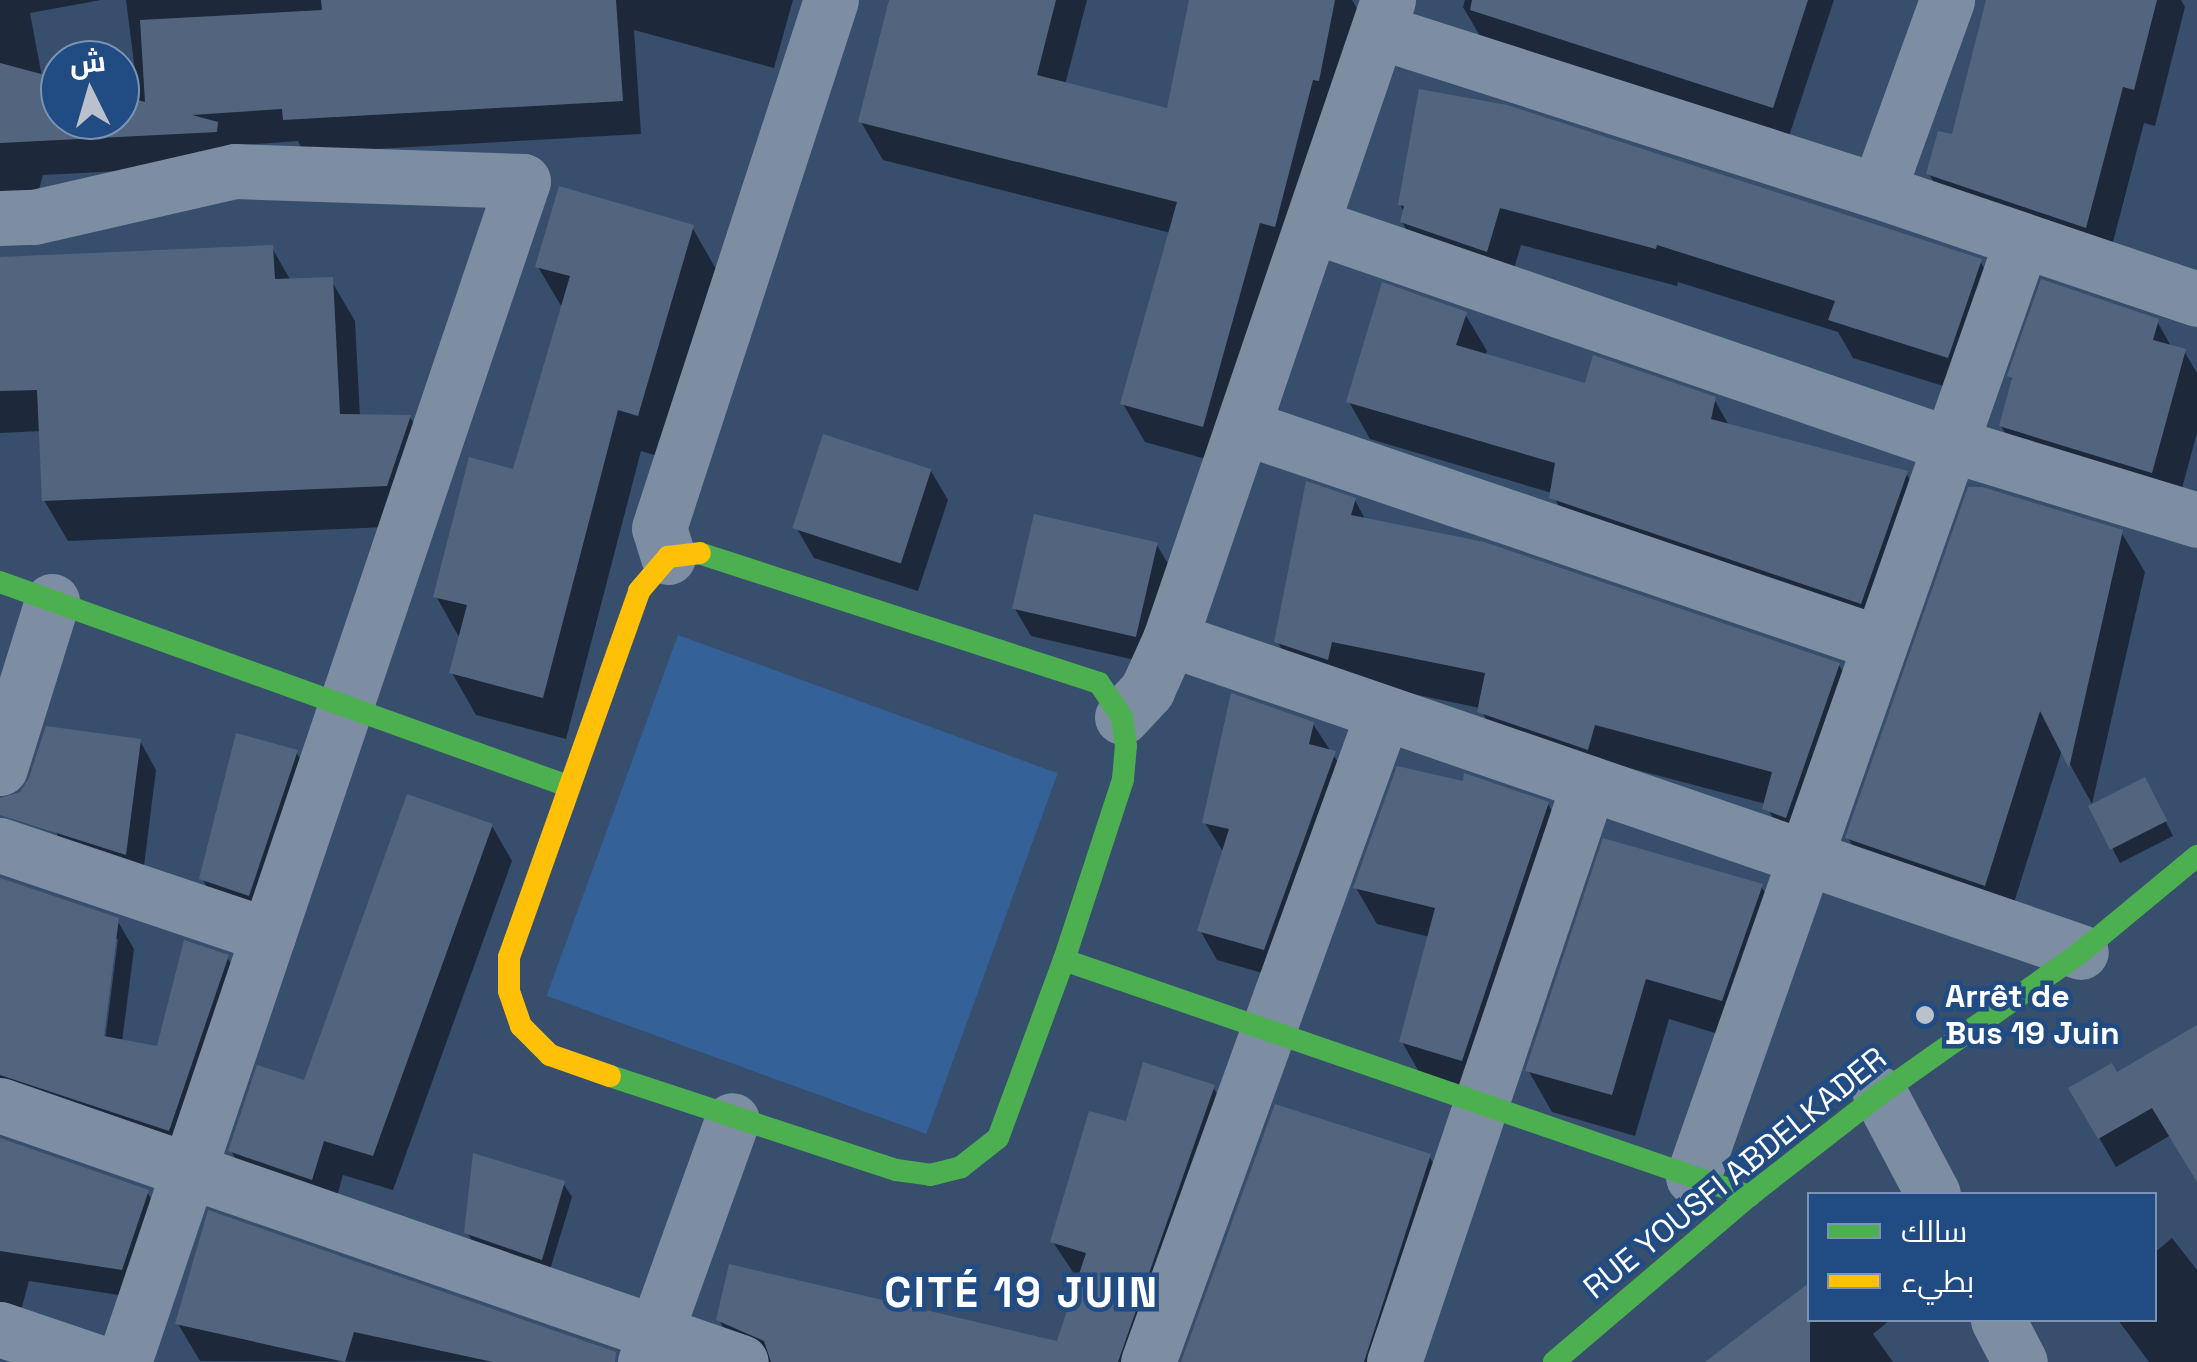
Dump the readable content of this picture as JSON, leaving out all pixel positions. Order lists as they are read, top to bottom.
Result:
{
  "streets": {
    "street": ["RUE YOUSFI ABDELKADER"]
  },
  "districts": ["CITÉ 19 JUIN"],
  "places": ["Arrêt de Bus 19 Juin"],
  "legend": ["سالك", "بطيء"],
  "north": "top"
}
